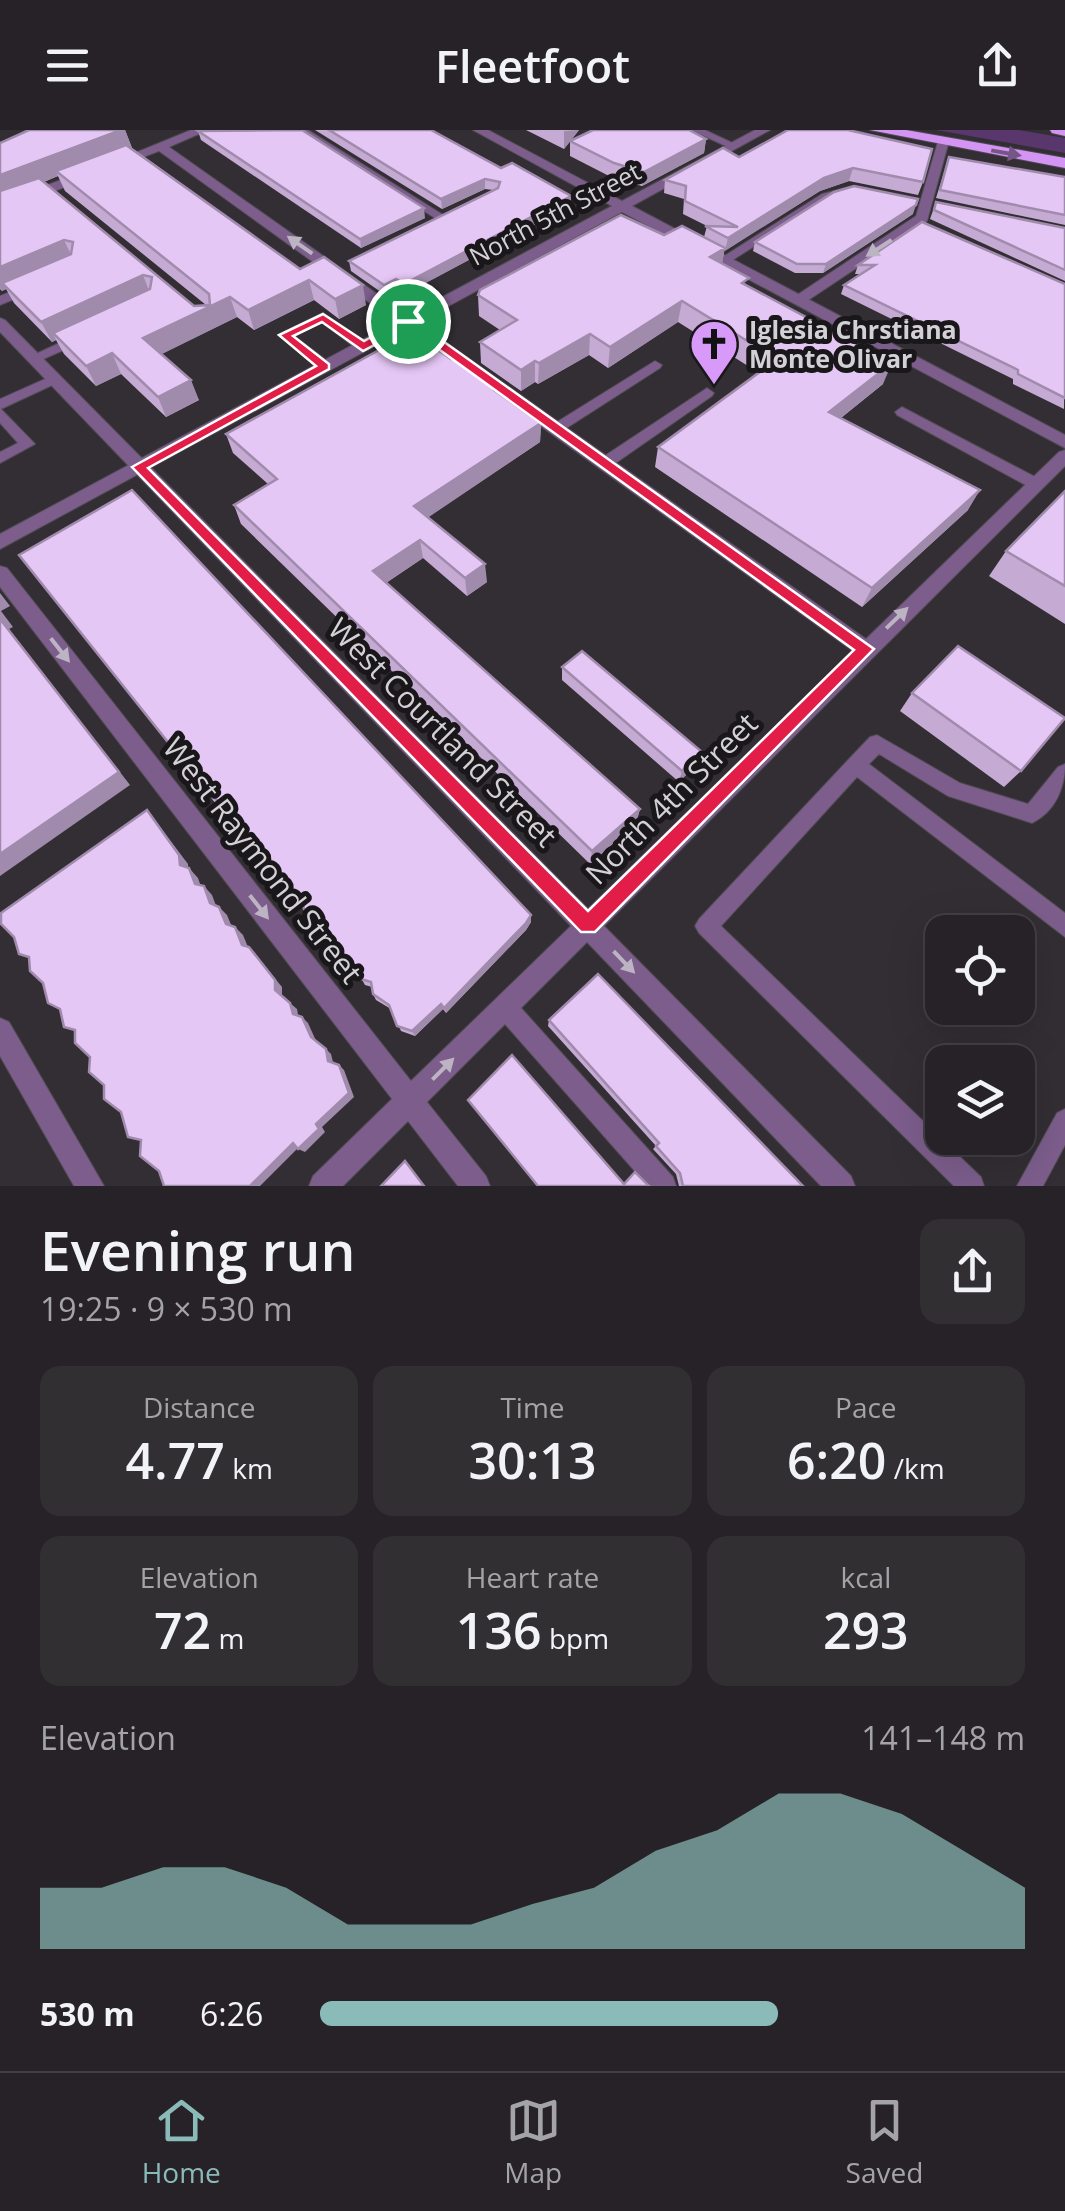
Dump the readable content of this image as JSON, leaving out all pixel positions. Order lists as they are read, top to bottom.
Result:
{
  "streets": {
    "street": [
      "North 5th Street",
      "West Courtland Street",
      "North 4th Street",
      "West Raymond Street"
    ]
  },
  "crossings": [
    ["North 5th Street", "West Courtland Street"],
    ["West Courtland Street", "North 4th Street"],
    ["North 4th Street", "West Raymond Street"]
  ],
  "one_way": ["North 4th Street", "West Raymond Street"],
  "places": {
    "church": ["Iglesia Chrstiana Monte Olivar"]
  },
  "page": {
    "header": "Fleetfoot",
    "heading": ["Evening run", "19:25 · 9 × 530 m"],
    "stats": [
      ["Distance", "4.77 km"],
      ["Time", "30:13"],
      ["Pace", "6:20 /km"],
      ["Elevation", "72 m"],
      ["Heart rate", "136 bpm"],
      ["kcal", "293"]
    ],
    "chart": ["Elevation", "141–148 m"],
    "list": [
      {
        "name": "530 m",
        "note": "6:26"
      }
    ],
    "tabs": ["Home", "Map", "Saved"]
  }
}
